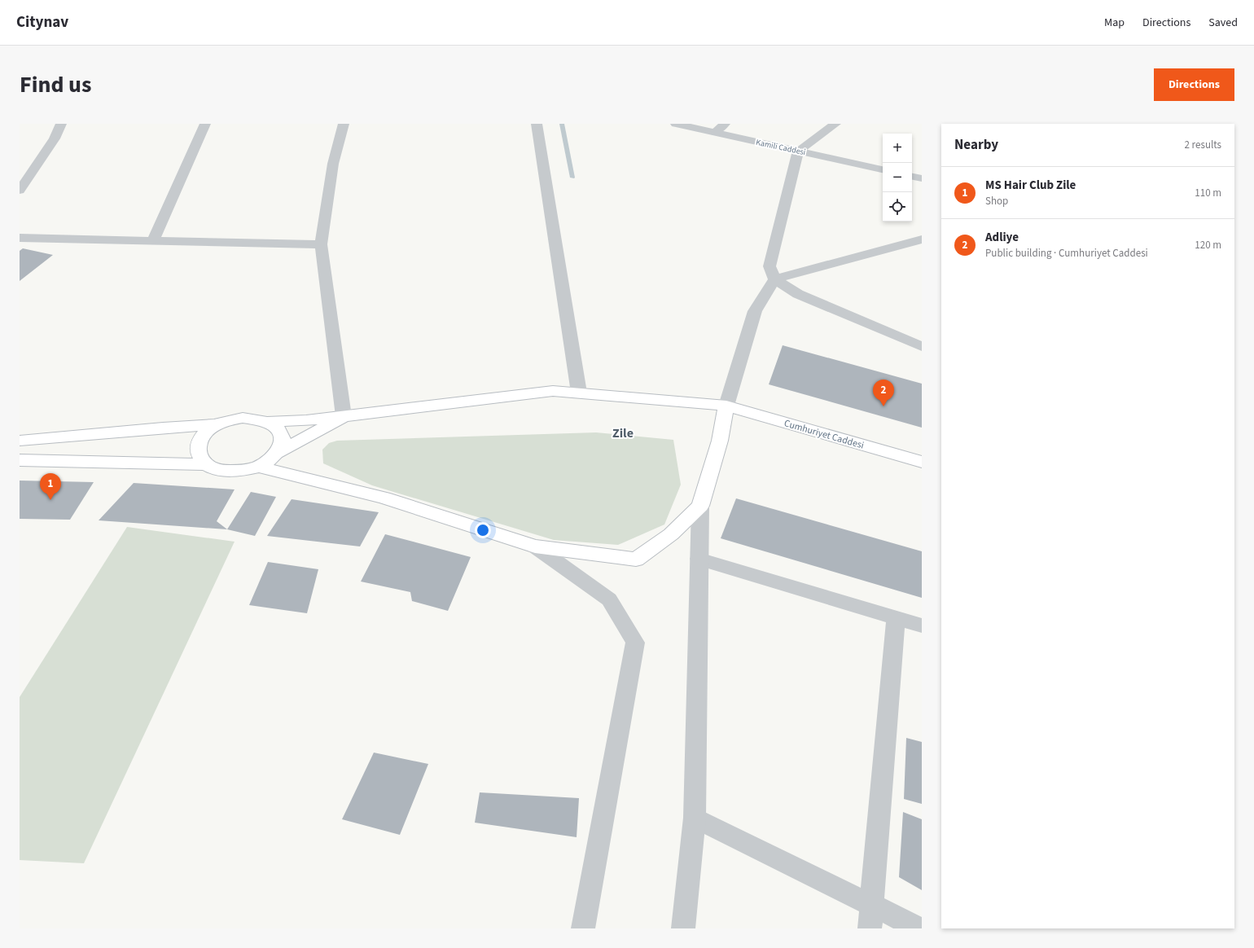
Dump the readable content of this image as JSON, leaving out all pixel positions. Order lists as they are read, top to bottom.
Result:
{
  "streets": {
    "main road": ["Cumhuriyet Caddesi"],
    "street": ["Kamili Caddesi"]
  },
  "districts": ["Zile"],
  "page": {
    "header": "Citynav",
    "nav": ["Map", "Directions", "Saved"],
    "title": "Find us",
    "buttons": "Directions",
    "heading": ["Nearby", "2 results"],
    "map_buttons": ["+", "−"],
    "list": [
      {
        "mark": "1",
        "name": "MS Hair Club Zile",
        "note": "Shop",
        "value": "110 m"
      },
      {
        "mark": "2",
        "name": "Adliye",
        "note": "Public building · Cumhuriyet Caddesi",
        "value": "120 m"
      }
    ],
    "pins": ["2", "1"]
  }
}
